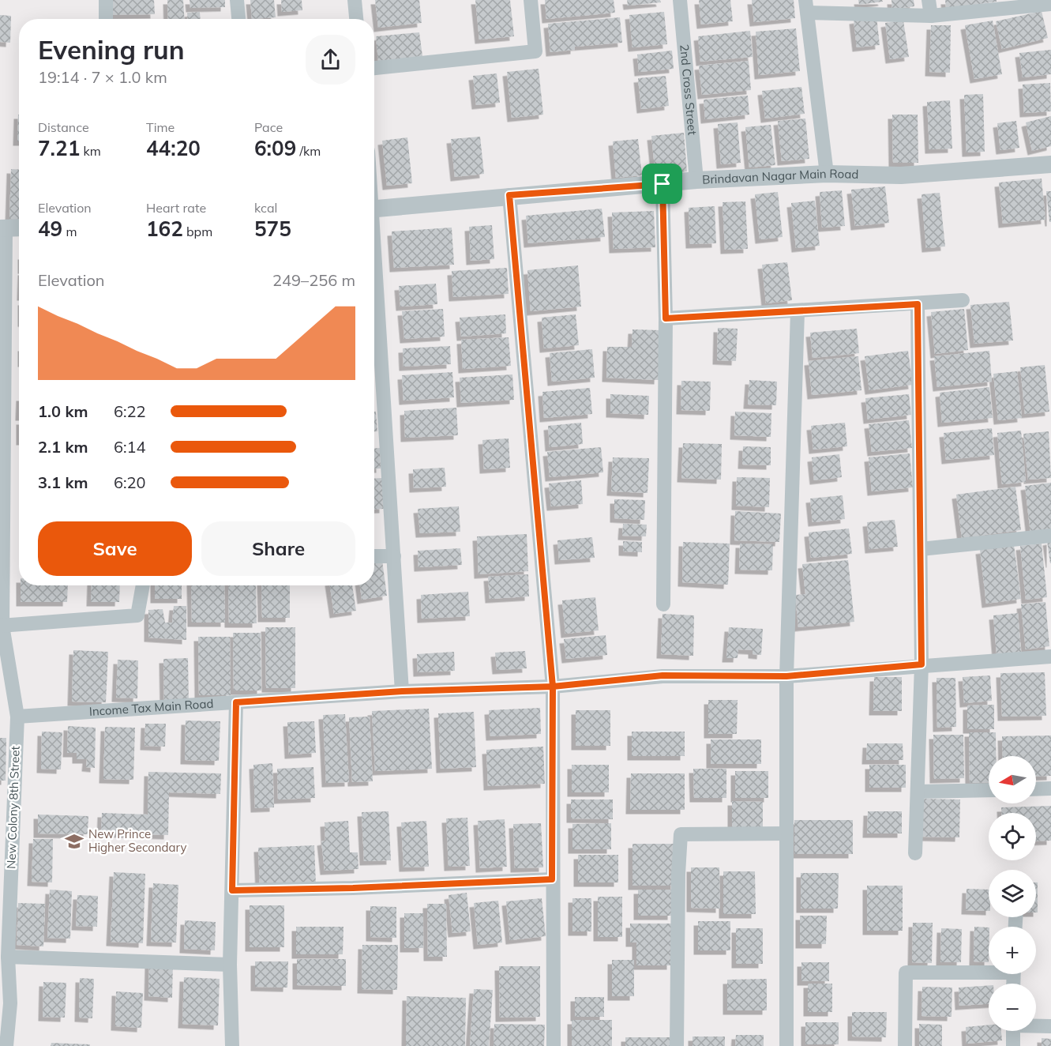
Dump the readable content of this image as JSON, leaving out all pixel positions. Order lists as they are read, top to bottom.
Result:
{
  "streets": {
    "street": [
      "2nd Cross Street",
      "Brindavan Nagar Main Road",
      "Income Tax Main Road",
      "New Colony 8th Street"
    ]
  },
  "crossings": [
    ["2nd Cross Street", "Brindavan Nagar Main Road"],
    ["Income Tax Main Road", "New Colony 8th Street"]
  ],
  "places": {
    "school or university": ["New Prince Higher Secondary"]
  },
  "north": "left",
  "page": {
    "heading": ["Evening run", "19:14 · 7 × 1.0 km"],
    "stats": [
      ["Distance", "7.21 km"],
      ["Time", "44:20"],
      ["Pace", "6:09 /km"],
      ["Elevation", "49 m"],
      ["Heart rate", "162 bpm"],
      ["kcal", "575"]
    ],
    "chart": ["Elevation", "249–256 m"],
    "list": [
      {
        "name": "1.0 km",
        "note": "6:22"
      },
      {
        "name": "2.1 km",
        "note": "6:14"
      },
      {
        "name": "3.1 km",
        "note": "6:20"
      }
    ],
    "buttons": ["Save", "Share"],
    "map_buttons": ["+", "−"]
  }
}
